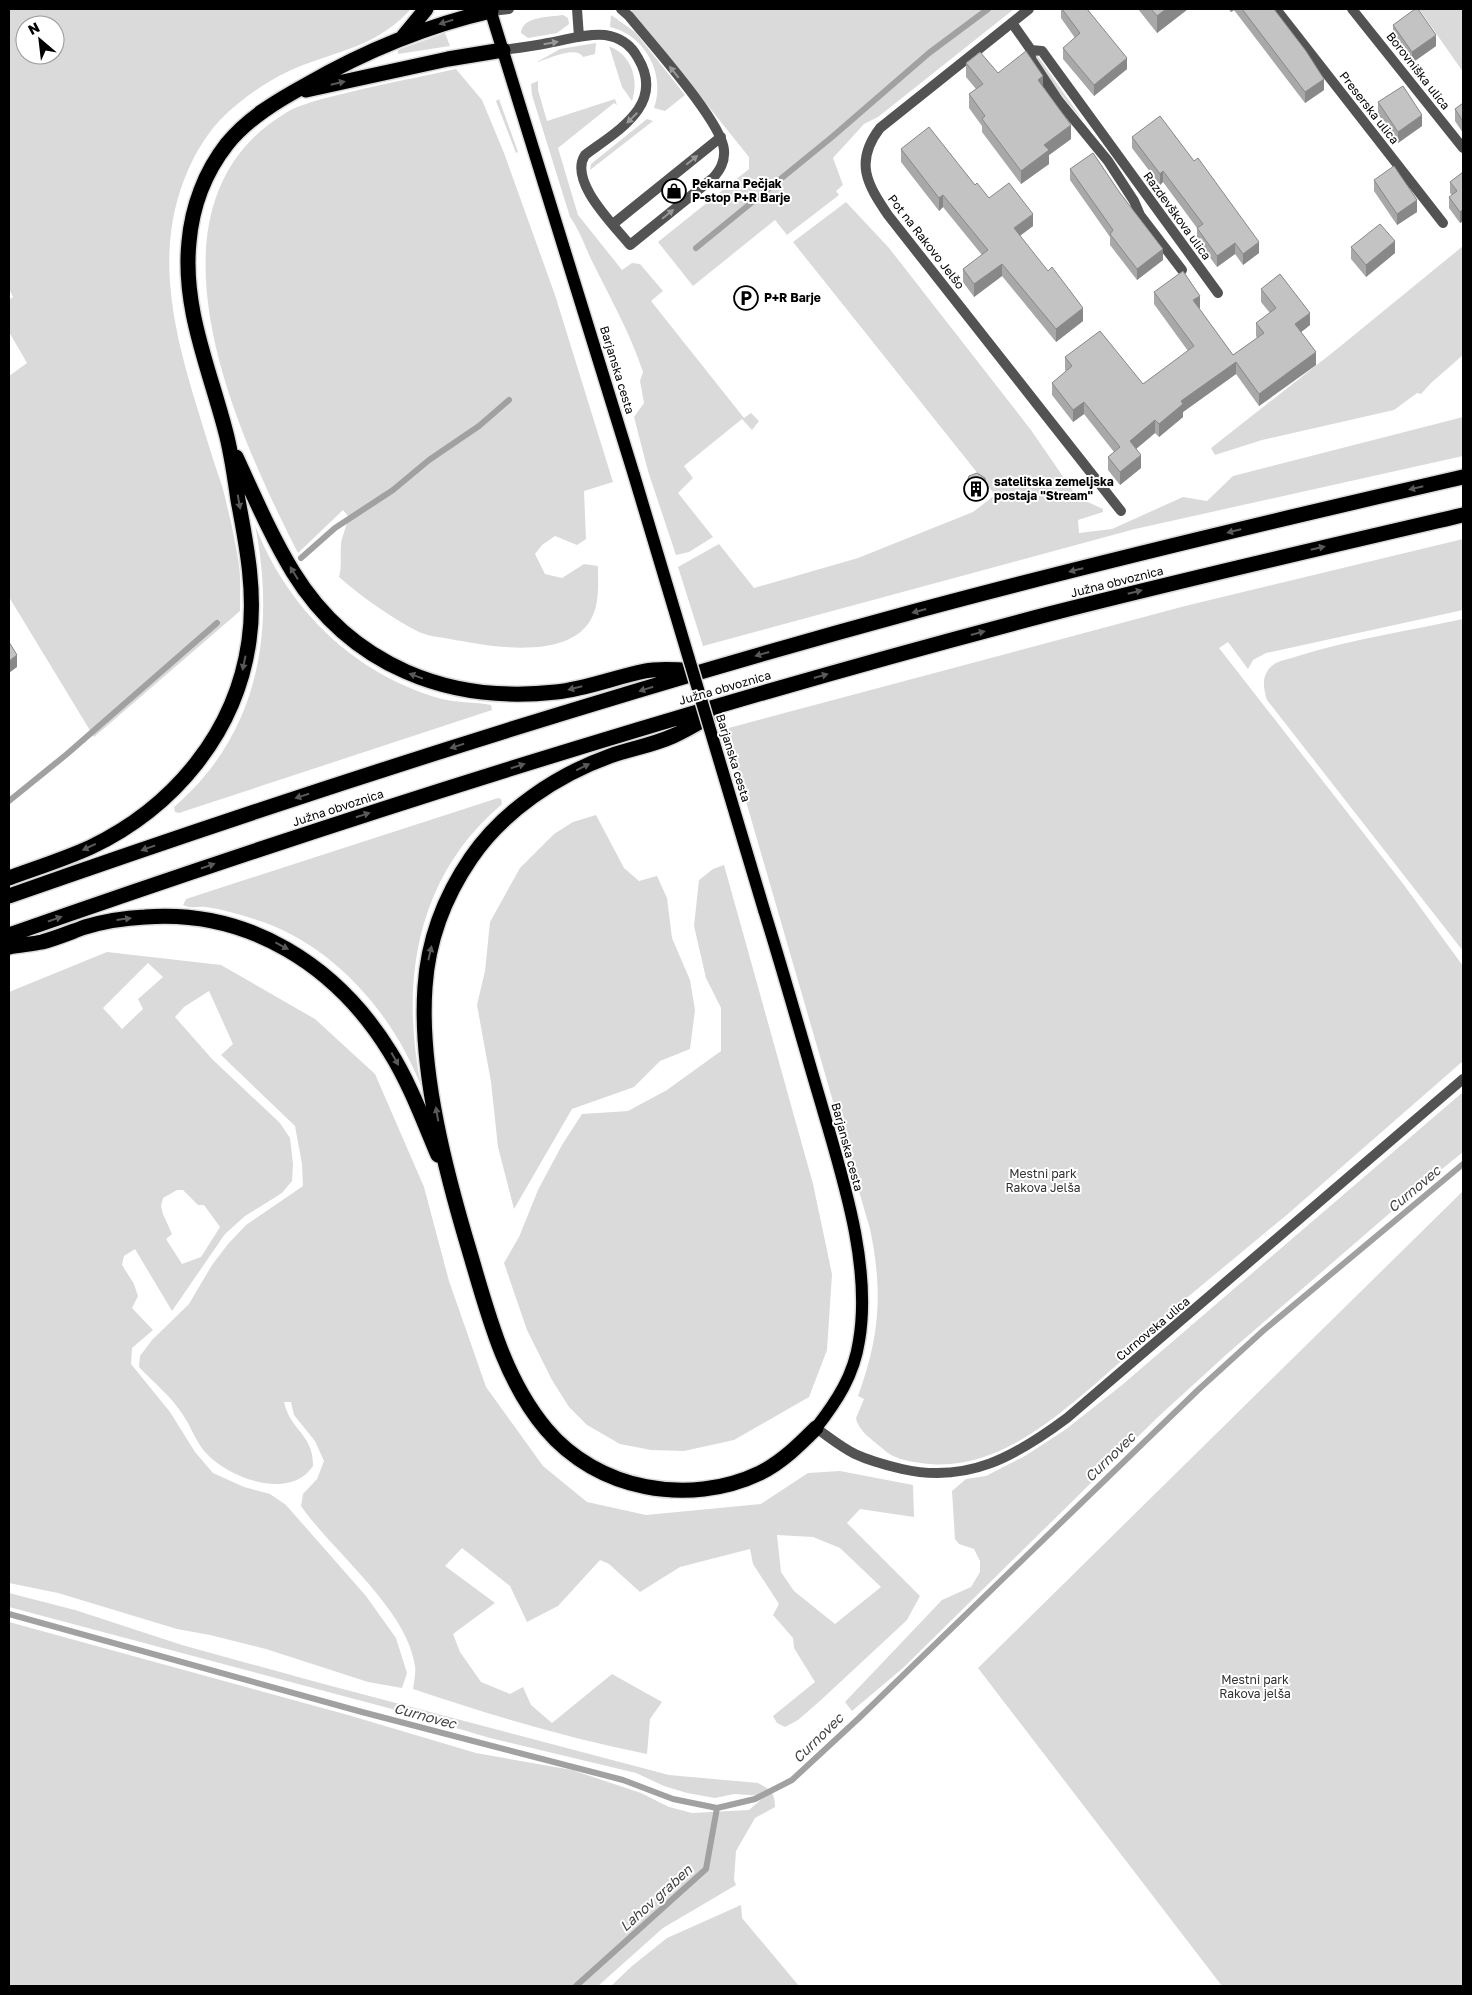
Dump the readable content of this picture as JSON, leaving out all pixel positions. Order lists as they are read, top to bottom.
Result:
{
  "streets": {
    "highway": ["Južna obvoznica"],
    "main road": ["Barjanska cesta"],
    "street": [
      "Borovniška ulica",
      "Preserska ulica",
      "Razdevškova ulica",
      "Pot na Rakovo Jelšo",
      "Curnovska ulica"
    ]
  },
  "crossings": [
    ["Razdevškova ulica", "Pot na Rakovo Jelšo"],
    ["Barjanska cesta", "Curnovska ulica"]
  ],
  "water": ["Curnovec", "Lahov graben"],
  "parks": ["Mestni park Rakova Jelša", "Mestni park Rakova jelša"],
  "places": {
    "shop": ["Pekarna Pečjak P-stop P+R Barje"],
    "parking": ["P+R Barje"],
    "building": ["satelitska zemeljska postaja \"Stream\""]
  },
  "north": "top left"
}
